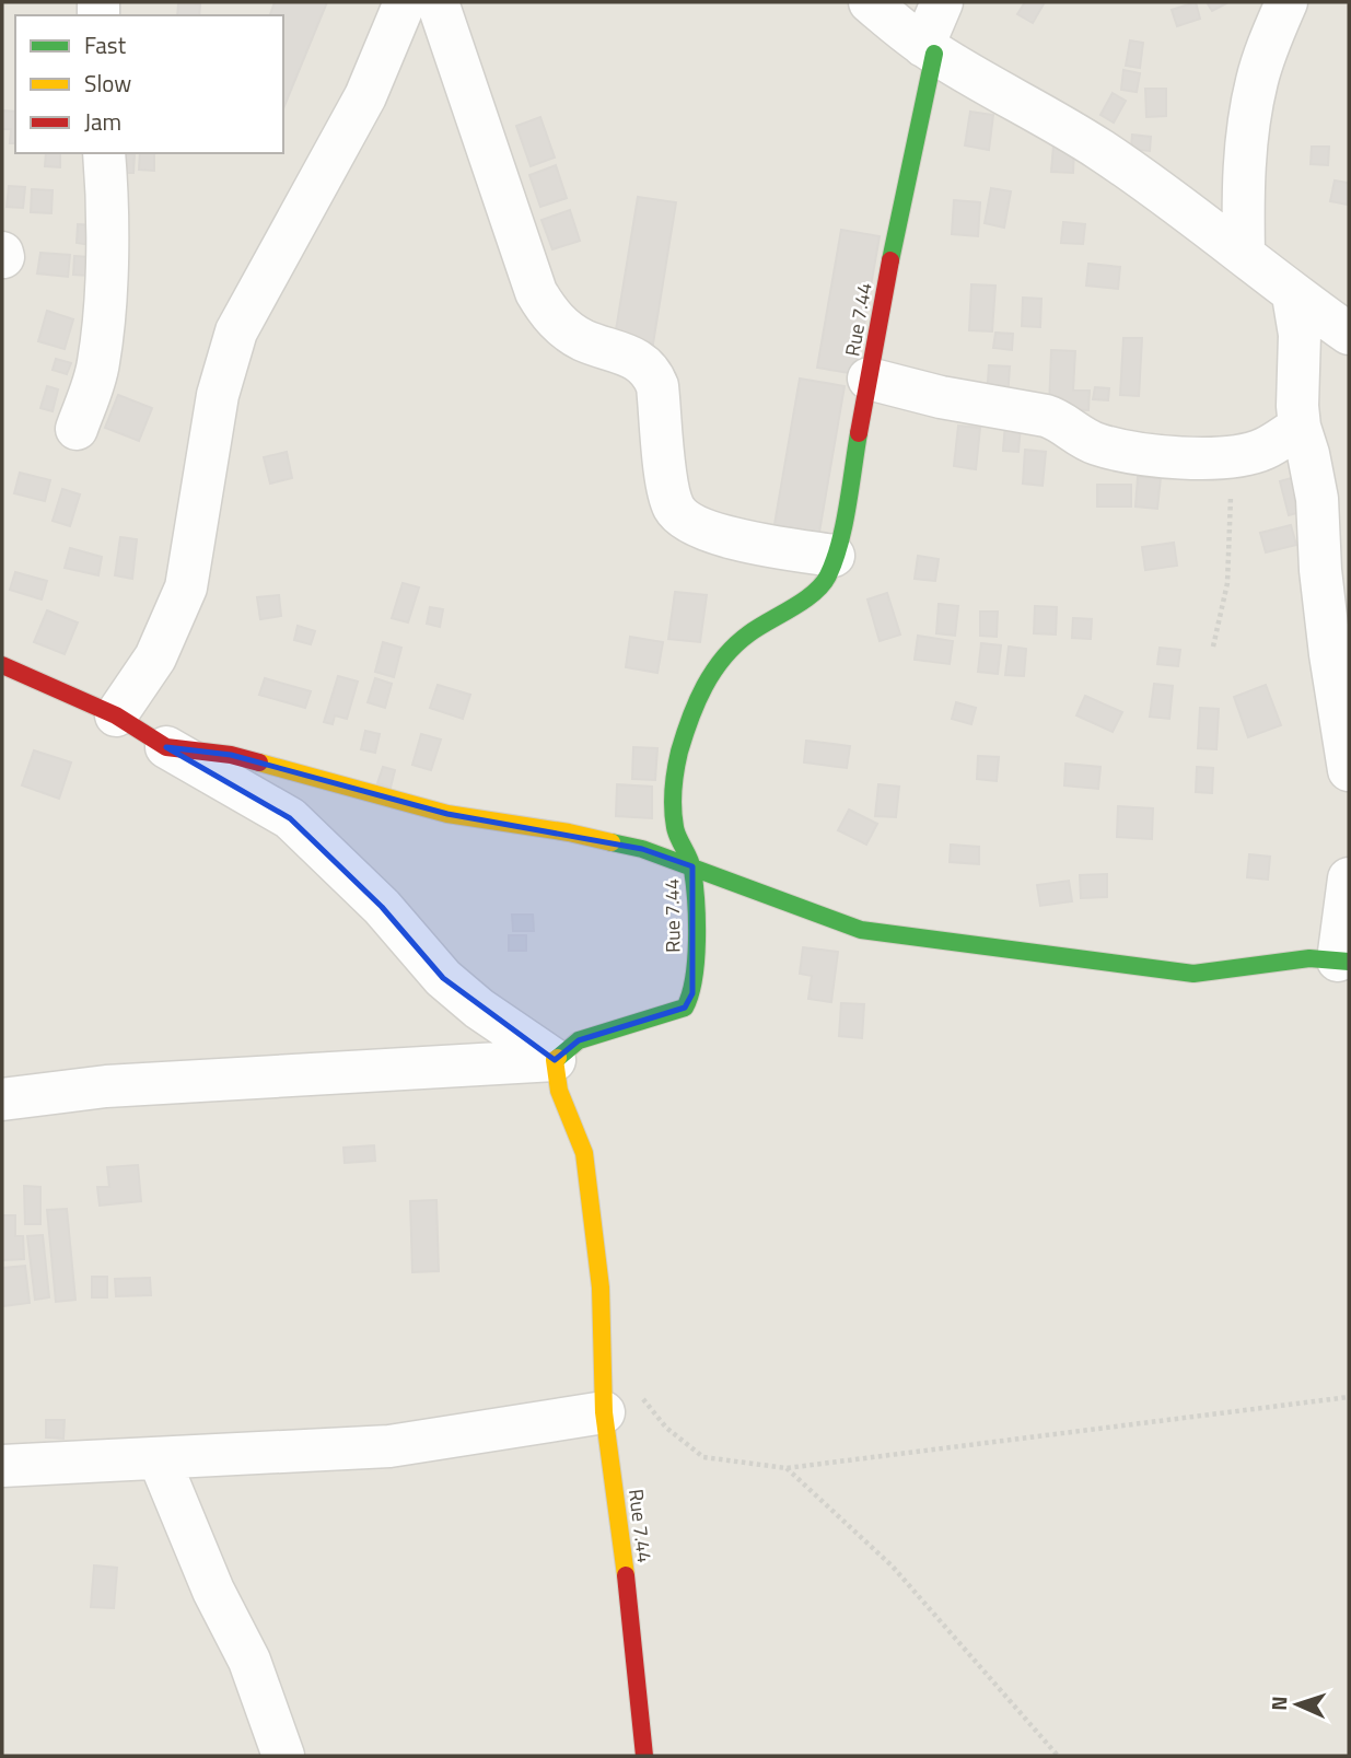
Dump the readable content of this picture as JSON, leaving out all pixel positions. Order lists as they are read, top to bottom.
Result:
{
  "streets": {
    "street": ["Rue 7.44"]
  },
  "legend": ["Fast", "Slow", "Jam"],
  "north": "left"
}
